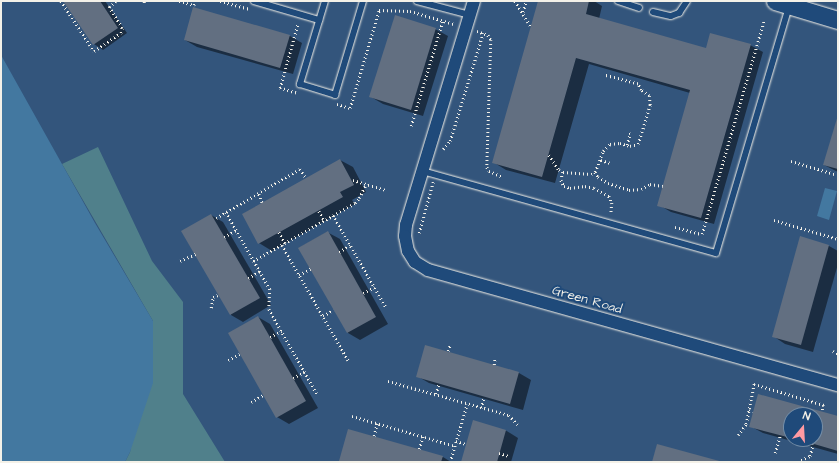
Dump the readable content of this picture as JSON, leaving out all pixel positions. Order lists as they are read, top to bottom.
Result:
{
  "streets": {
    "street": ["Green Road"]
  },
  "north": "top"
}
